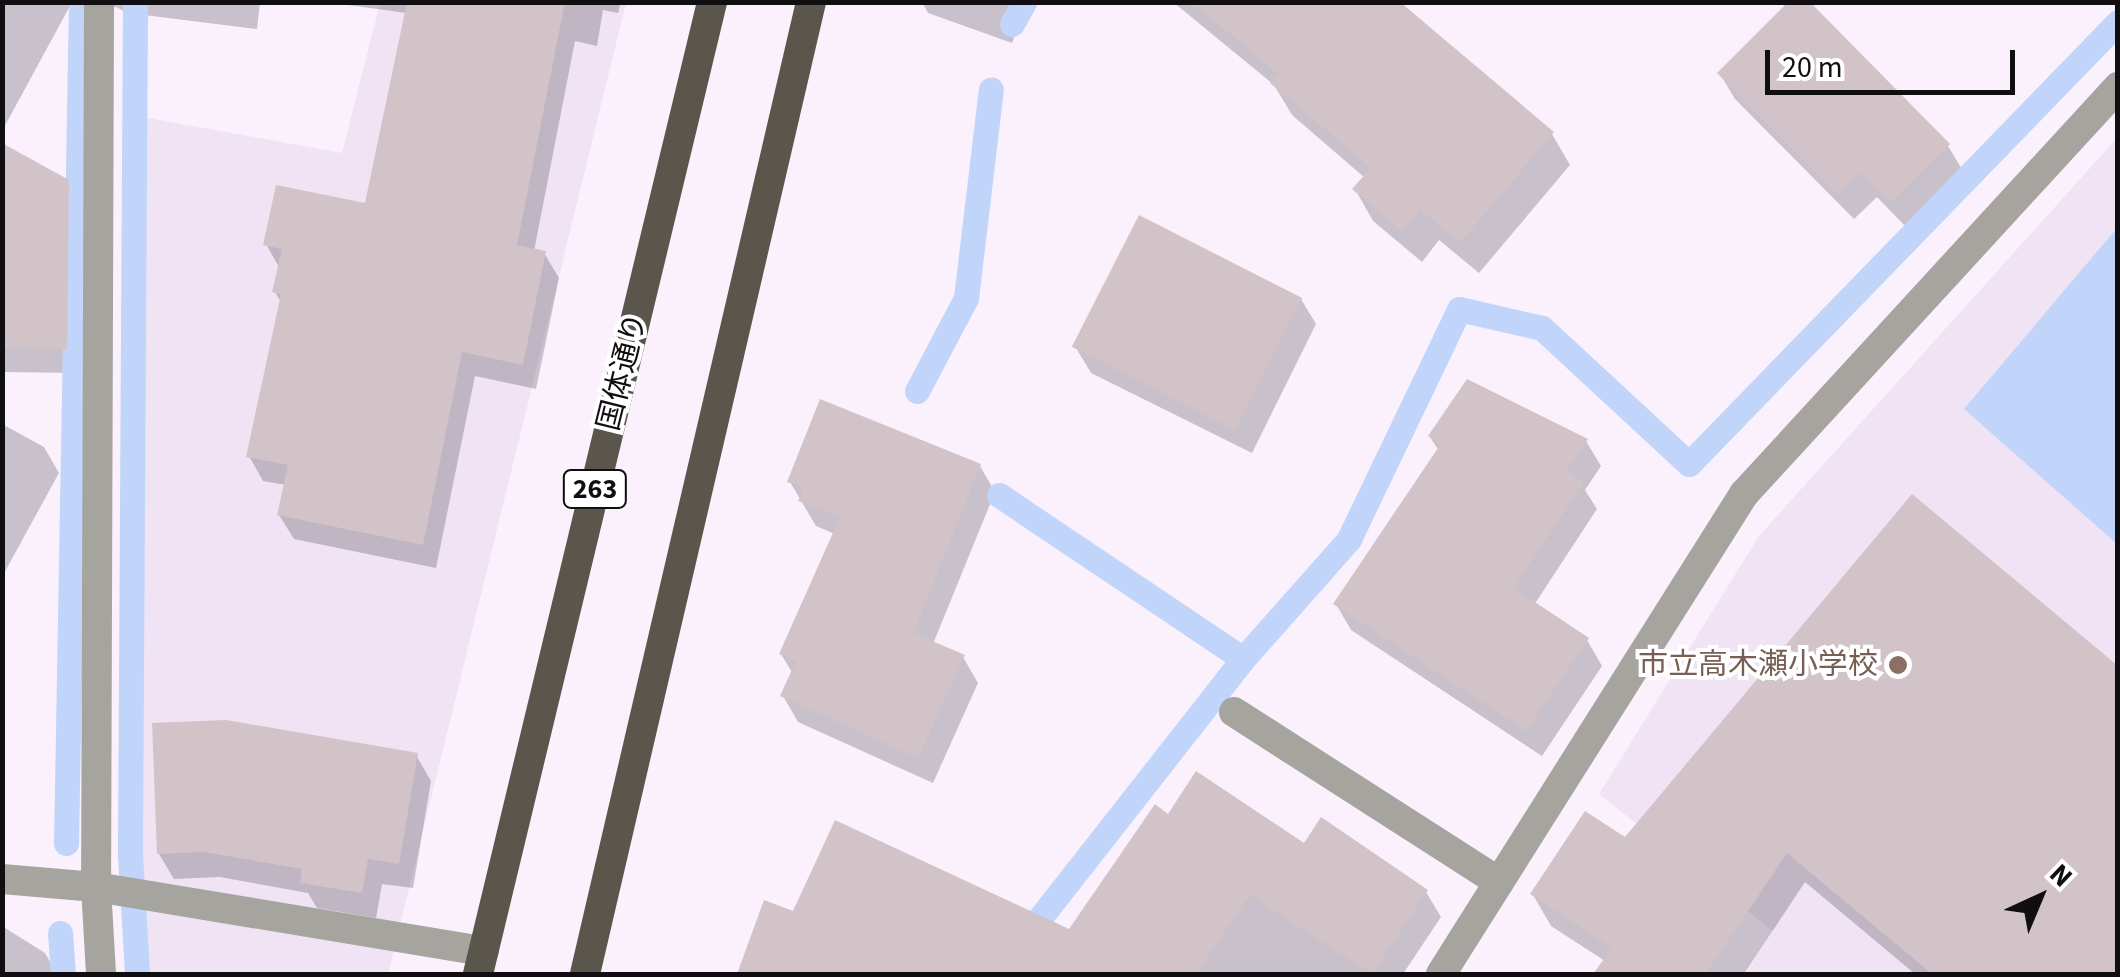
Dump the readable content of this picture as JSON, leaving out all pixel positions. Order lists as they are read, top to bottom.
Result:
{
  "streets": {
    "highway": ["国体通り", "263"]
  },
  "places": ["市立高木瀬小学校"],
  "scale_bar": "20 m",
  "north": "top right"
}
